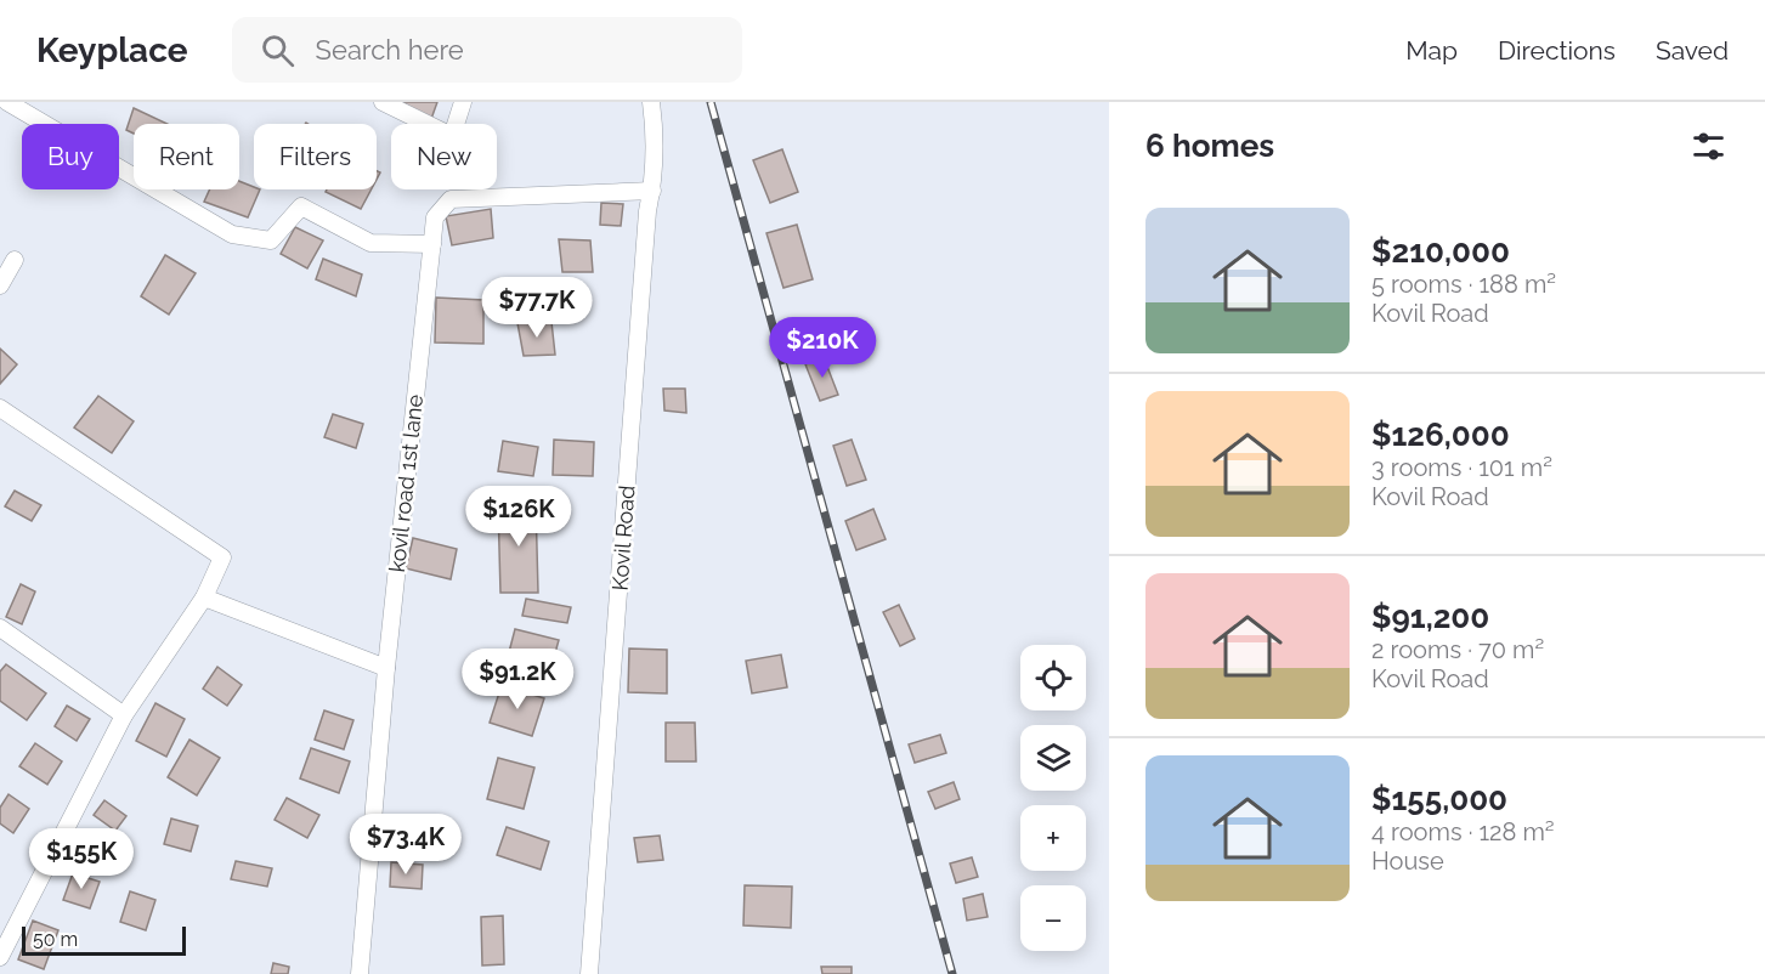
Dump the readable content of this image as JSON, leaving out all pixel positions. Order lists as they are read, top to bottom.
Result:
{
  "streets": {
    "street": ["kovil road 1st lane", "Kovil Road"]
  },
  "crossings": [
    ["kovil road 1st lane", "Kovil Road"]
  ],
  "scale_bar": "50 m",
  "page": {
    "header": "Keyplace",
    "search": "Search here",
    "nav": ["Map", "Directions", "Saved"],
    "heading": "6 homes",
    "chip": [
      "Buy",
      "Rent",
      "Filters",
      "New"
    ],
    "list": [
      {
        "name": "$210,000",
        "note": "5 rooms · 188 m² · Kovil Road"
      },
      {
        "name": "$126,000",
        "note": "3 rooms · 101 m² · Kovil Road"
      },
      {
        "name": "$91,200",
        "note": "2 rooms · 70 m² · Kovil Road"
      },
      {
        "name": "$155,000",
        "note": "4 rooms · 128 m² · House"
      }
    ],
    "price": [
      "$77.7K",
      "$210K",
      "$126K",
      "$91.2K",
      "$73.4K",
      "$155K"
    ],
    "map_buttons": ["+", "−"],
    "scale": "50 m"
  }
}
